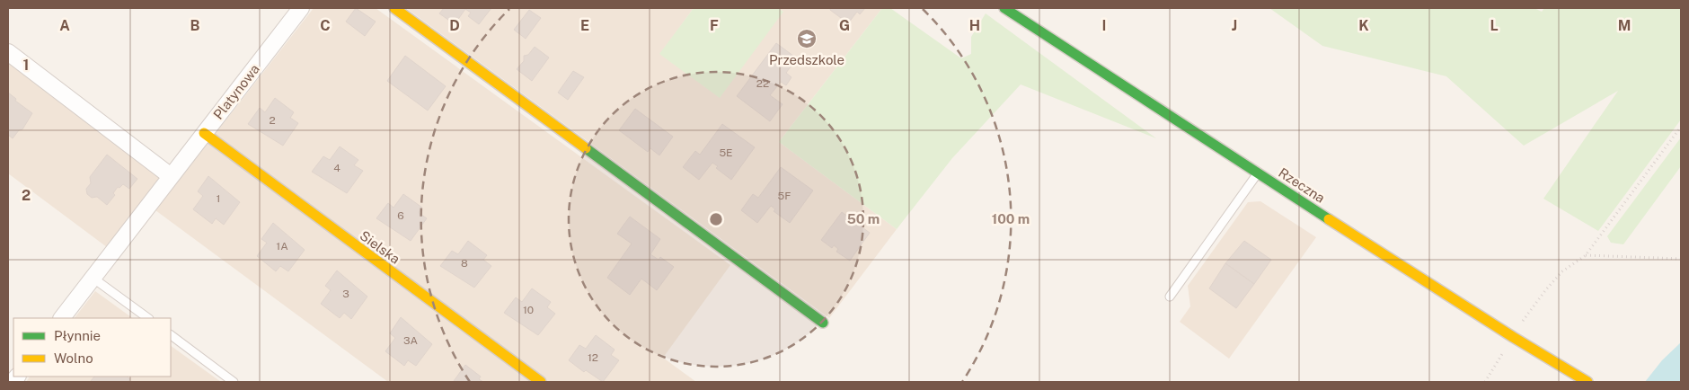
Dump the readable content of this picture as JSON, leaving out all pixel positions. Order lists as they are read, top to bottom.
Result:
{
  "streets": {
    "street": ["Platynowa", "Rzeczna", "Sielska"]
  },
  "crossings": [
    ["Platynowa", "Sielska"]
  ],
  "places": {
    "school or university": ["Przedszkole"]
  },
  "house_numbers": [
    "22",
    "2",
    "5E",
    "4",
    "5F",
    "1",
    "6",
    "1A",
    "8",
    "3",
    "10",
    "3A",
    "12"
  ],
  "legend": ["Płynnie", "Wolno"],
  "grid": {
    "columns": [
      "A",
      "B",
      "C",
      "D",
      "E",
      "F",
      "G",
      "H",
      "I",
      "J",
      "K",
      "L",
      "M"
    ],
    "rows": ["1", "2"]
  },
  "rings": ["50 m", "100 m"]
}
